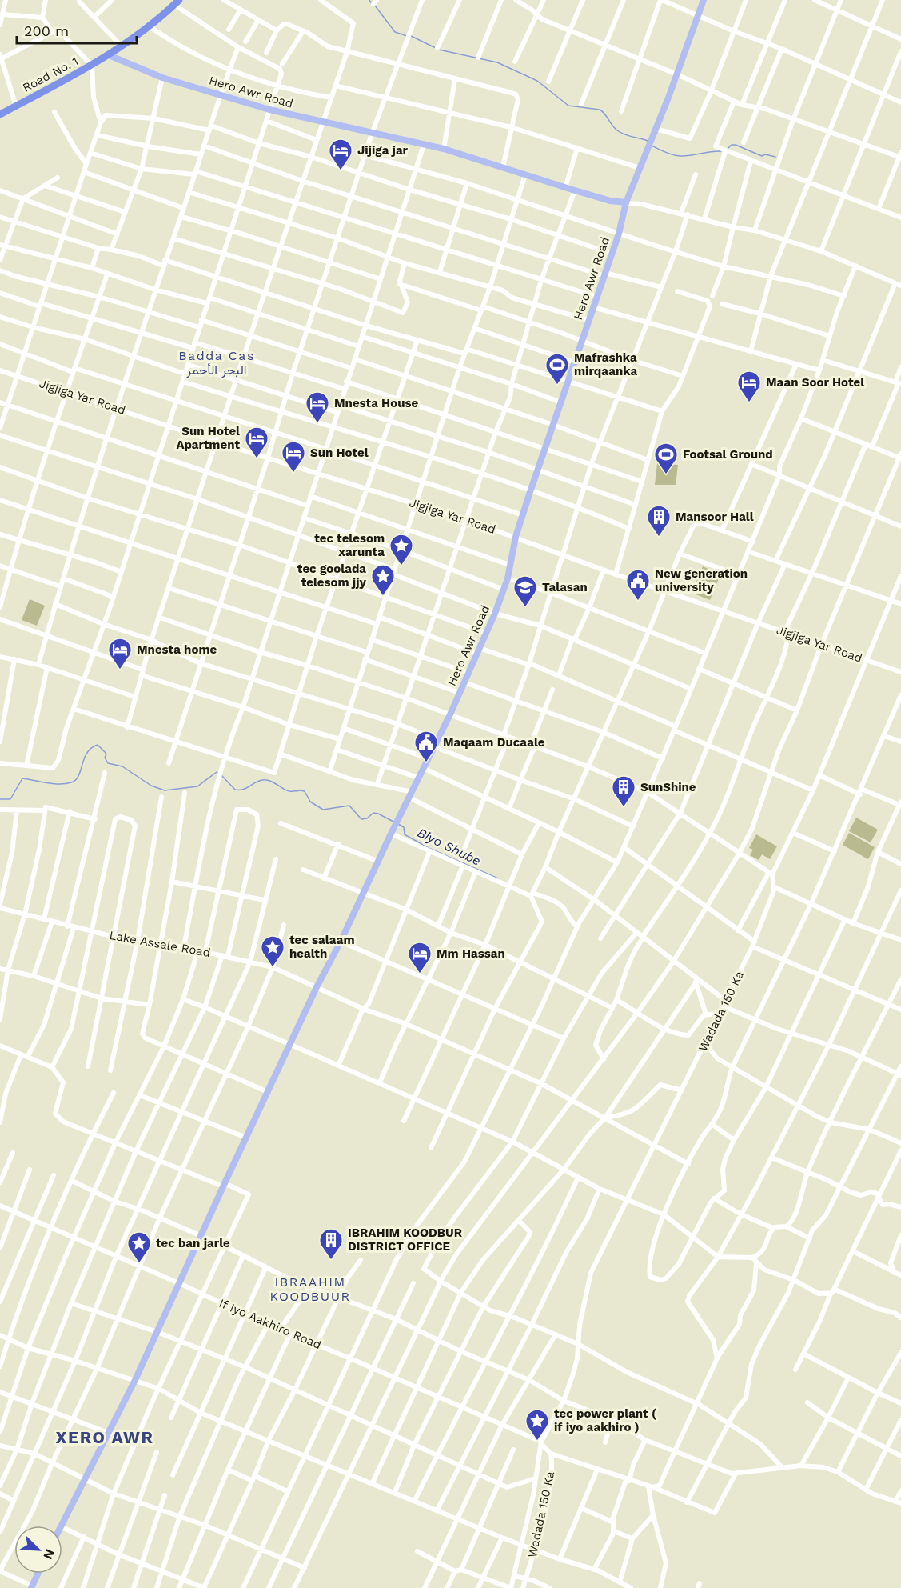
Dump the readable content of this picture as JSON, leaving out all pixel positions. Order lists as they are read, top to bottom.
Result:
{
  "streets": {
    "highway": ["Road No. 1"],
    "main road": ["Hero Awr Road"],
    "street": [
      "Jigjiga Yar Road",
      "Lake Assale Road",
      "Wadada 150 Ka",
      "If Iyo Aakhiro Road"
    ]
  },
  "crossings": [
    ["Road No. 1", "Hero Awr Road"],
    ["Hero Awr Road", "Jigjiga Yar Road"],
    ["Hero Awr Road", "Lake Assale Road"],
    ["Hero Awr Road", "If Iyo Aakhiro Road"],
    ["Lake Assale Road", "Wadada 150 Ka"],
    ["Wadada 150 Ka", "If Iyo Aakhiro Road"]
  ],
  "districts": ["Badda Cas البحر الأحمر", "IBRAAHIM KOODBUUR", "XERO AWR"],
  "water": ["Biyo Shube"],
  "places": {
    "hotel": [
      "Jijiga jar",
      "Maan Soor Hotel",
      "Mnesta House",
      "Sun Hotel Apartment",
      "Sun Hotel",
      "Mnesta home",
      "Mm Hassan"
    ],
    "sports": ["Mafrashka mirqaanka", "Footsal Ground"],
    "building": ["Mansoor Hall", "SunShine", "IBRAHIM KOODBUR DISTRICT OFFICE"],
    "place": [
      "tec telesom xarunta",
      "tec goolada telesom jjy",
      "tec salaam health",
      "tec ban jarle",
      "tec power plant ( if iyo aakhiro )"
    ],
    "public building": ["New generation university", "Maqaam Ducaale"],
    "school or university": ["Talasan"]
  },
  "scale_bar": "200 m",
  "north": "bottom right"
}
